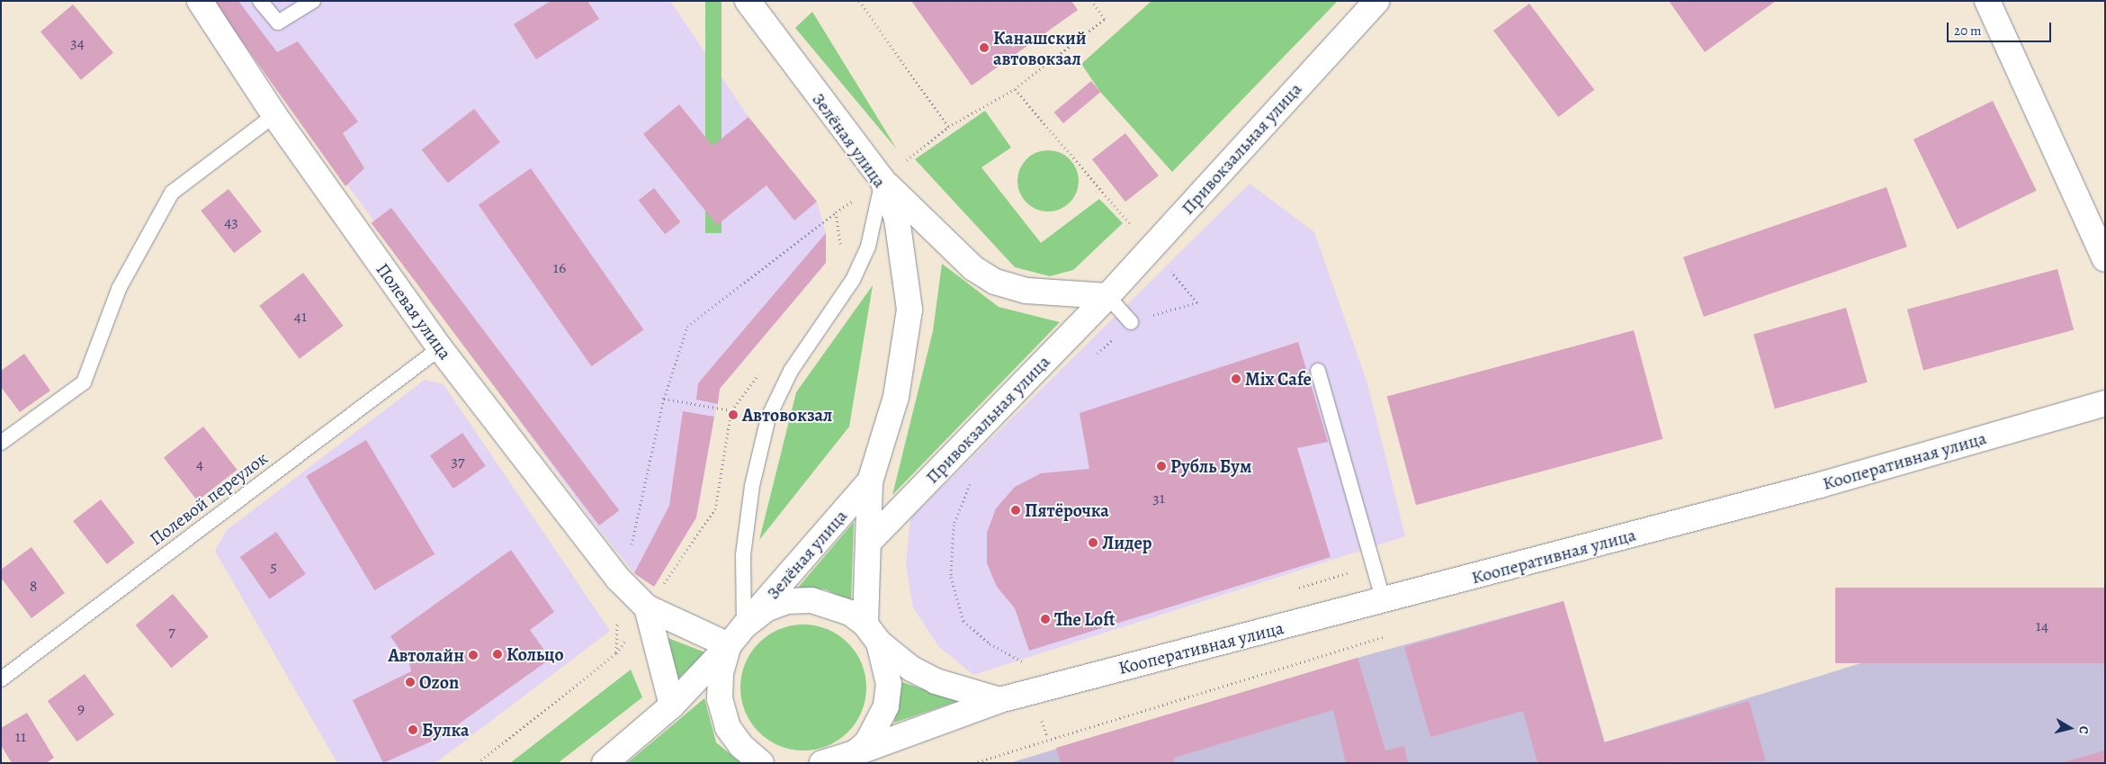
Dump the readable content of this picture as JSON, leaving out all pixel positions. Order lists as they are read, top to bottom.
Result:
{
  "streets": {
    "street": [
      "Зелёная улица",
      "Привокзальная улица",
      "Полевая улица",
      "Кооперативная улица"
    ],
    "lane": ["Полевой переулок"]
  },
  "crossings": [
    ["Зелёная улица", "Привокзальная улица"],
    ["Полевая улица", "Полевой переулок"]
  ],
  "places": [
    "Канашский автовокзал",
    "Mix Cafe",
    "Автовокзал",
    "Рубль Бум",
    "Пятёрочка",
    "Лидер",
    "The Loft",
    "Кольцо",
    "Автолайн",
    "Ozon",
    "Булка"
  ],
  "house_numbers": [
    "34",
    "43",
    "16",
    "41",
    "37",
    "4",
    "31",
    "5",
    "8",
    "14",
    "7",
    "9",
    "11"
  ],
  "scale_bar": "20 m",
  "north": "right"
}
